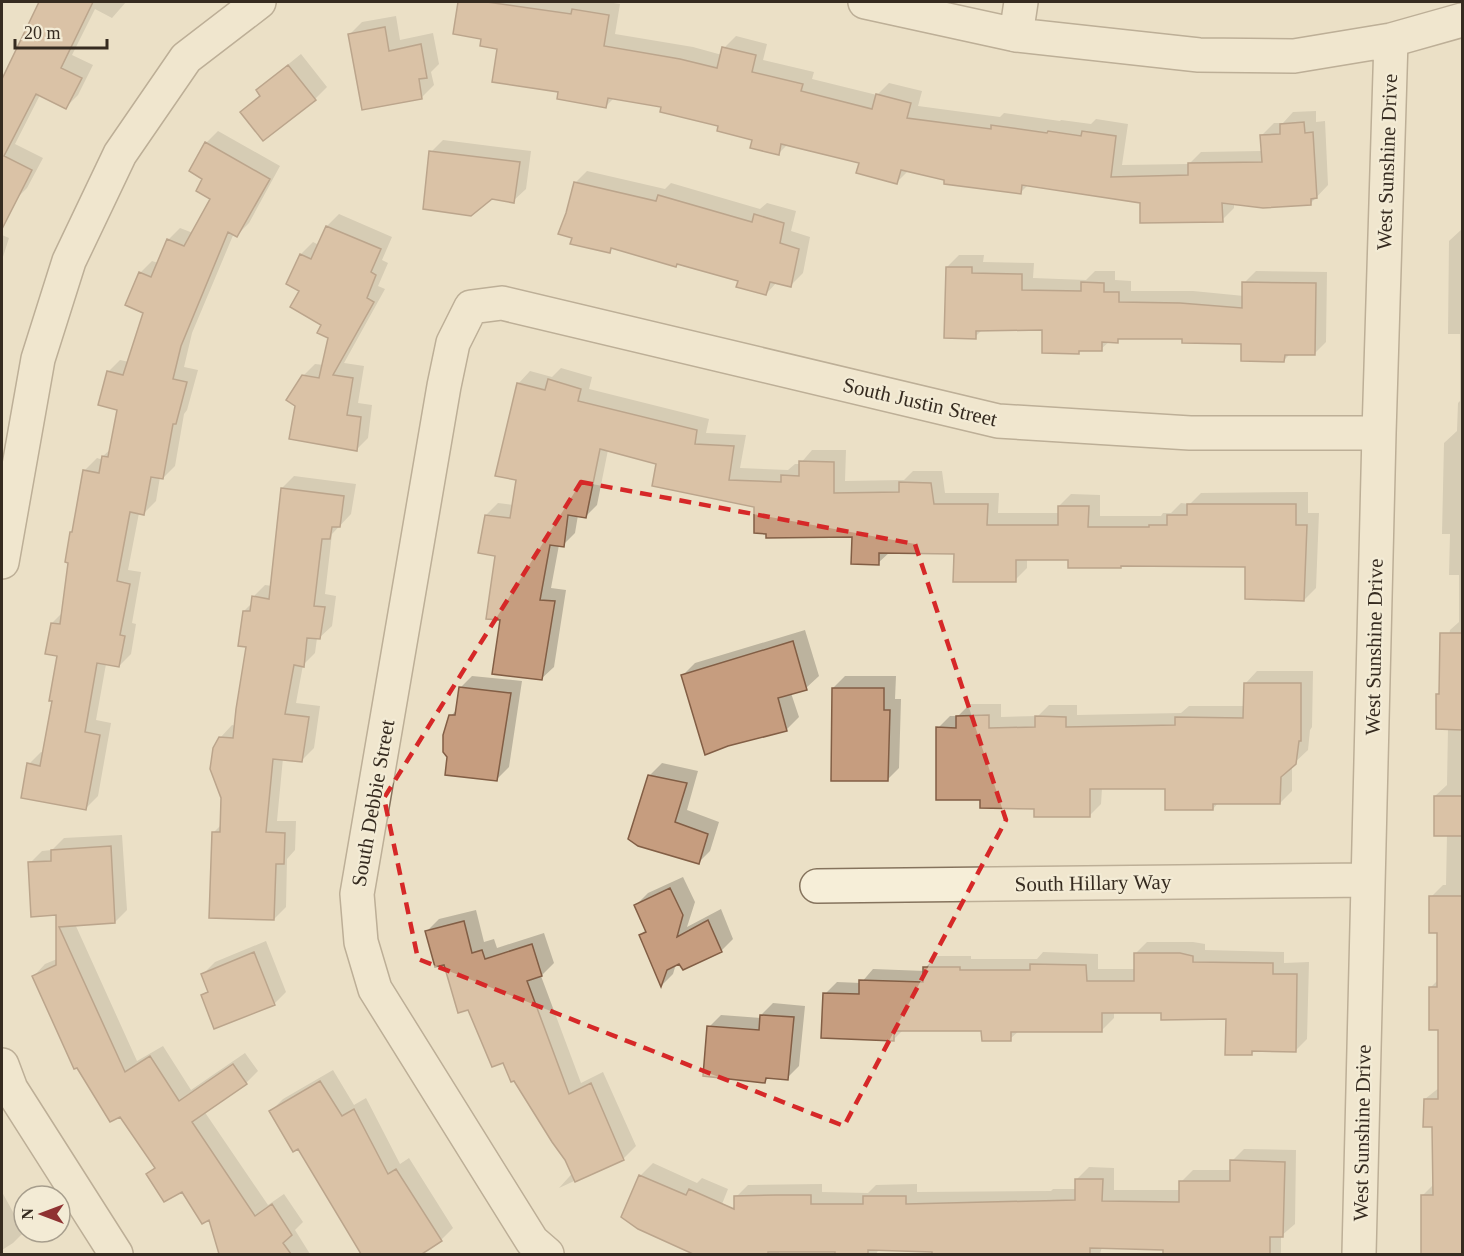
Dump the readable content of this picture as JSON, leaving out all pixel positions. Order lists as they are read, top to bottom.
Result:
{
  "streets": {
    "street": [
      "West Sunshine Drive",
      "South Justin Street",
      "South Debbie Street",
      "South Hillary Way"
    ]
  },
  "crossings": [
    ["West Sunshine Drive", "South Justin Street"],
    ["West Sunshine Drive", "South Hillary Way"],
    ["South Justin Street", "South Debbie Street"]
  ],
  "scale_bar": "20 m",
  "north": "left"
}
